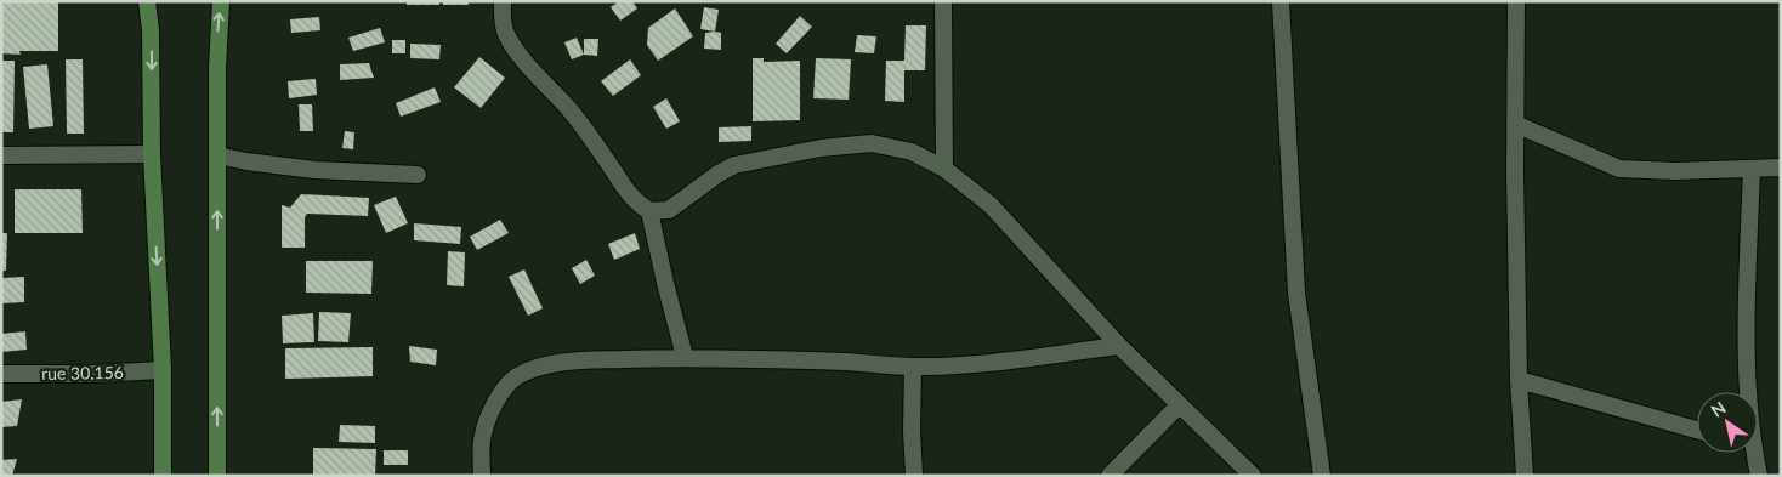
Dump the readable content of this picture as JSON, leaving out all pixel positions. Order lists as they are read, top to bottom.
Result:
{
  "streets": {
    "street": ["rue 30.156"]
  },
  "north": "top left"
}
